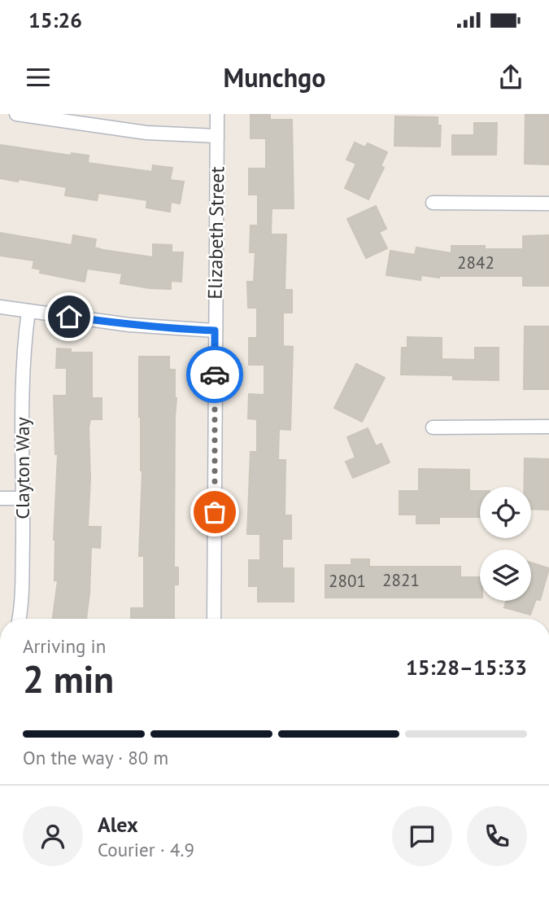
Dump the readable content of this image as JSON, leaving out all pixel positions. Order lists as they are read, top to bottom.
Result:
{
  "streets": {
    "street": ["Elizabeth Street", "Clayton Way"]
  },
  "house_numbers": ["2842", "2821", "2801"],
  "page": {
    "status": "15:26",
    "header": "Munchgo",
    "heading": ["2 min", "Arriving in", "15:28–15:33"],
    "panel": ["Alex", "Courier · 4.9"],
    "bar": "On the way · 80 m"
  }
}
